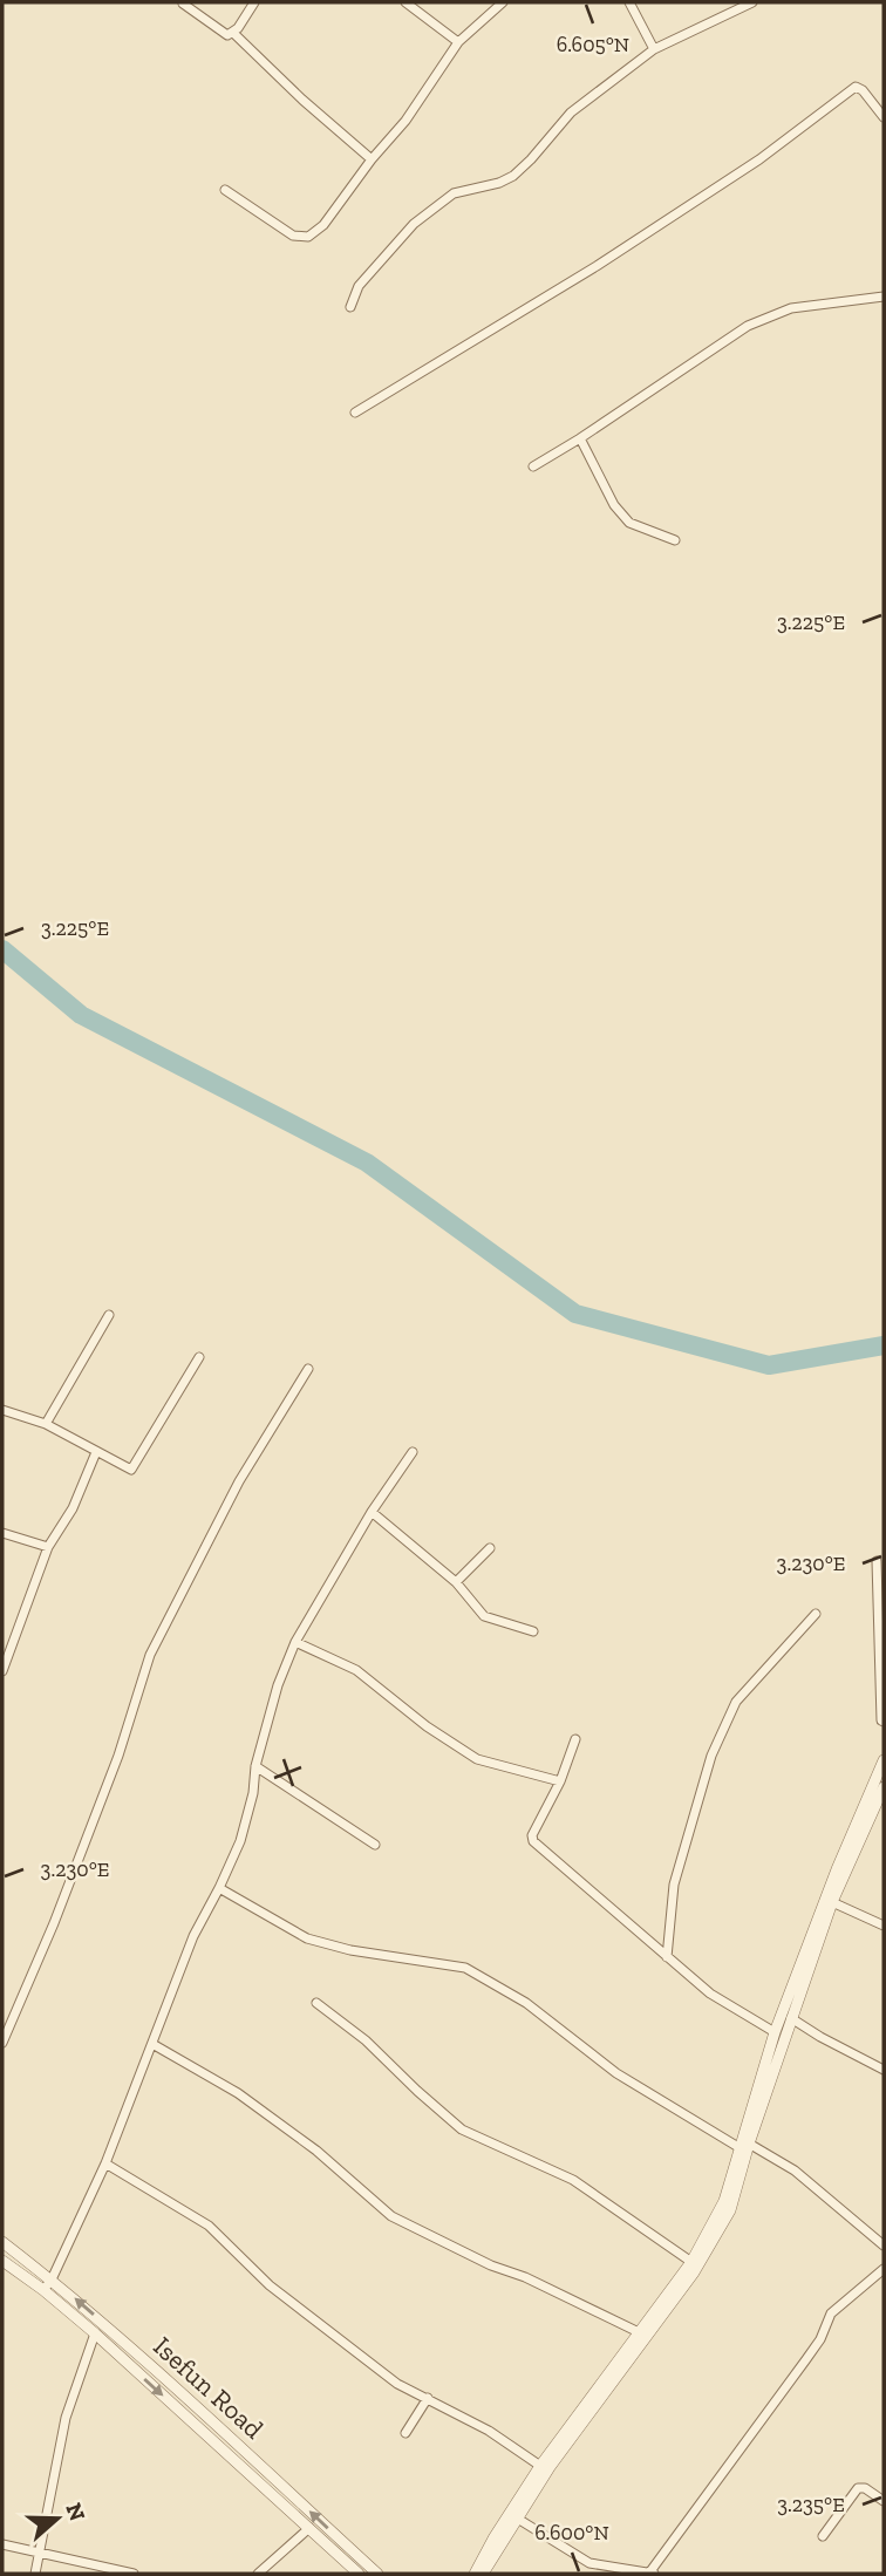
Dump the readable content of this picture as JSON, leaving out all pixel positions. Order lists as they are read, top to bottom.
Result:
{
  "streets": {
    "street": ["Isefun Road"]
  },
  "north": "right",
  "coordinates": [
    "6.605°N",
    "3.225°E",
    "3.230°E",
    "3.235°E",
    "6.600°N"
  ]
}
